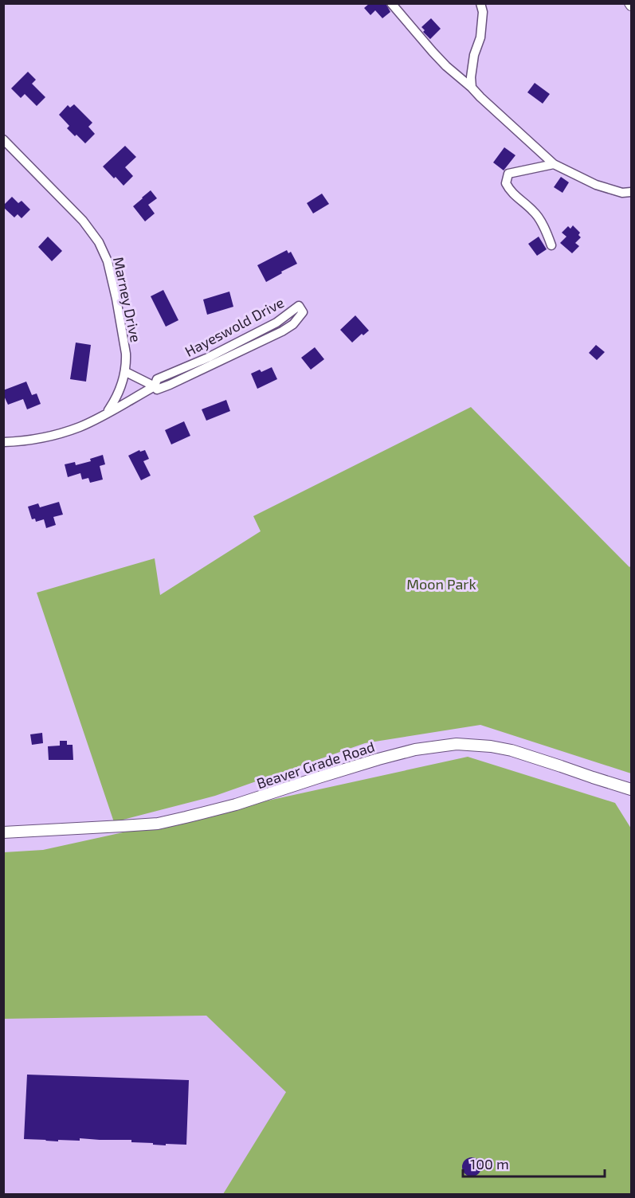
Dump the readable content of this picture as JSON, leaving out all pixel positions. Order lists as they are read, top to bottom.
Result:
{
  "streets": {
    "main road": ["Beaver Grade Road"],
    "street": ["Marney Drive", "Hayeswold Drive"]
  },
  "crossings": [
    ["Marney Drive", "Hayeswold Drive"]
  ],
  "parks": ["Moon Park"],
  "scale_bar": "100 m"
}
